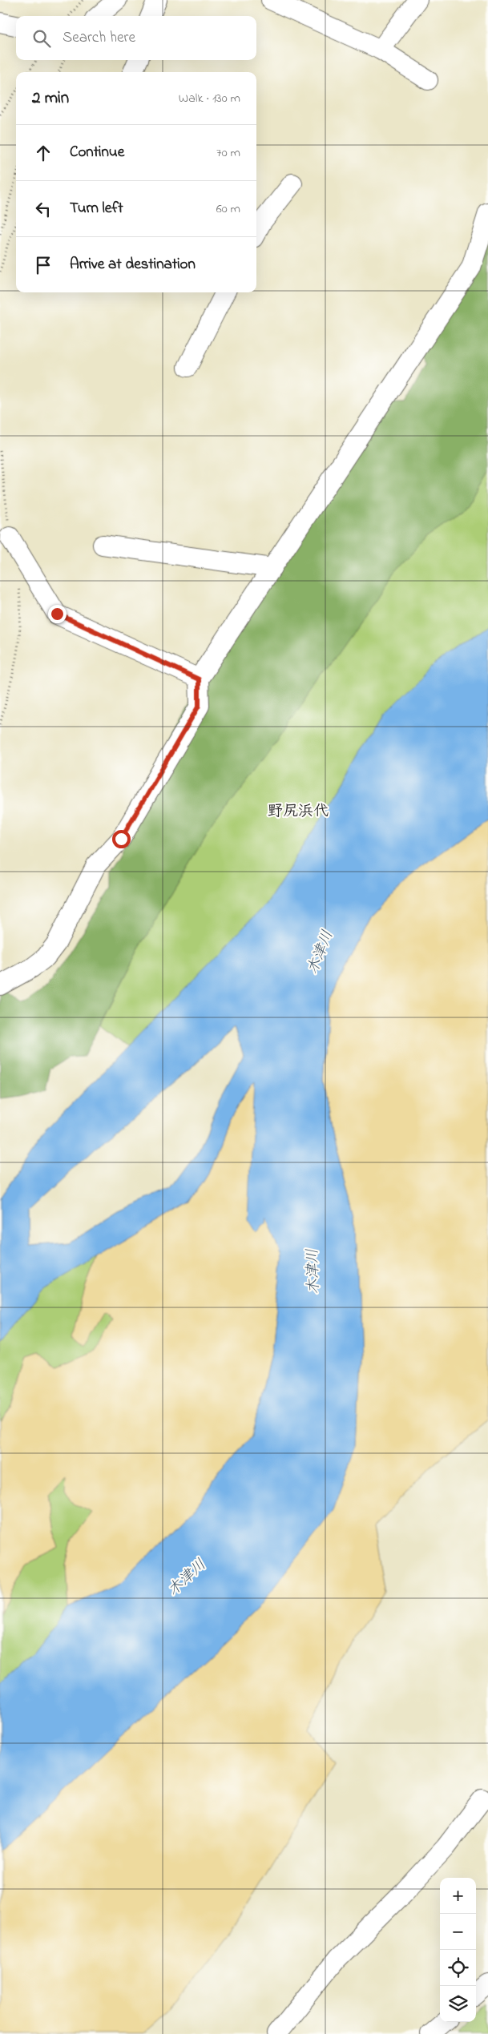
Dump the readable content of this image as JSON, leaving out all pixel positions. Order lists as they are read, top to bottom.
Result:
{
  "districts": ["野尻浜代"],
  "water": ["木津川"],
  "page": {
    "search": "Search here",
    "heading": ["2 min", "Walk · 130 m"],
    "list": [
      ["Continue", "70 m"],
      ["Turn left", "60 m"],
      "Arrive at destination"
    ],
    "map_buttons": ["+", "−"]
  }
}
